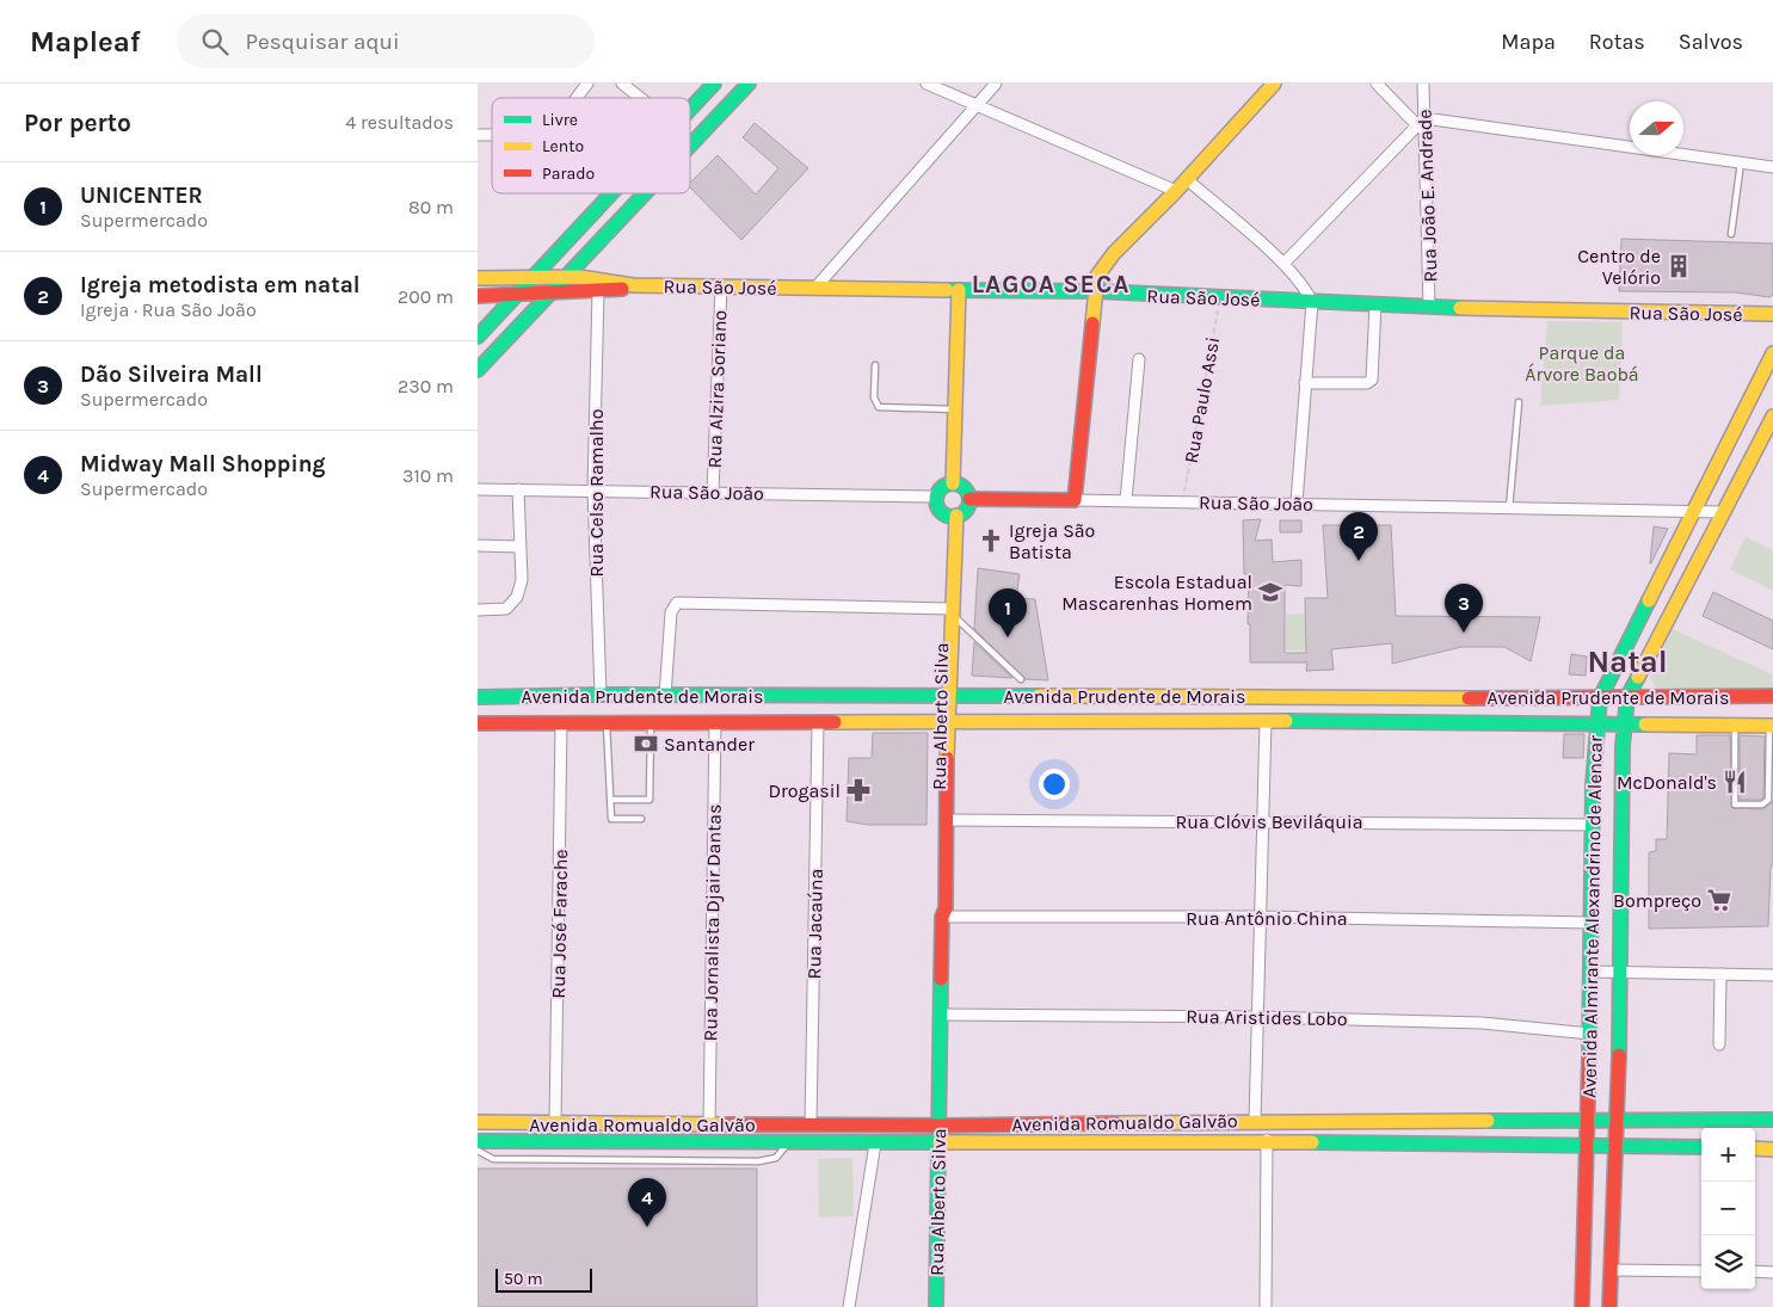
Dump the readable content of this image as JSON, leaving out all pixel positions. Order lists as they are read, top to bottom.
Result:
{
  "streets": {
    "main road": [
      "Rua São José",
      "Rua São João",
      "Avenida Prudente de Morais",
      "Rua Alberto Silva",
      "Avenida Almirante Alexandrino de Alencar",
      "Avenida Romualdo Galvão"
    ],
    "street": [
      "Rua João E. Andrade",
      "Rua Alzira Soriano",
      "Rua Celso Ramalho",
      "Rua Clóvis Beviláquia",
      "Rua Antônio China",
      "Rua Jornalista Djair Dantas",
      "Rua José Farache",
      "Rua Jacaúna",
      "Rua Aristides Lobo"
    ],
    "path": ["Rua Paulo Assi"]
  },
  "crossings": [
    ["Rua João E. Andrade", "Rua São José"],
    ["Rua São José", "Rua Alzira Soriano"],
    ["Rua São José", "Rua Paulo Assi"],
    ["Rua São José", "Rua Celso Ramalho"],
    ["Rua Alzira Soriano", "Rua São João"],
    ["Rua Paulo Assi", "Rua São João"],
    ["Rua São João", "Rua Celso Ramalho"],
    ["Rua São João", "Rua Alberto Silva"],
    ["Rua São João", "Avenida Almirante Alexandrino de Alencar"],
    ["Rua Celso Ramalho", "Avenida Prudente de Morais"],
    ["Avenida Prudente de Morais", "Rua Alberto Silva"],
    ["Avenida Prudente de Morais", "Avenida Almirante Alexandrino de Alencar"],
    ["Avenida Prudente de Morais", "Rua Jornalista Djair Dantas"],
    ["Avenida Prudente de Morais", "Rua José Farache"],
    ["Avenida Prudente de Morais", "Rua Jacaúna"],
    ["Rua Alberto Silva", "Rua Clóvis Beviláquia"],
    ["Rua Alberto Silva", "Rua Antônio China"],
    ["Rua Alberto Silva", "Rua Aristides Lobo"],
    ["Rua Alberto Silva", "Avenida Romualdo Galvão"],
    ["Rua Clóvis Beviláquia", "Avenida Almirante Alexandrino de Alencar"],
    ["Avenida Almirante Alexandrino de Alencar", "Rua Antônio China"],
    ["Avenida Almirante Alexandrino de Alencar", "Rua Aristides Lobo"],
    ["Avenida Almirante Alexandrino de Alencar", "Avenida Romualdo Galvão"],
    ["Rua Jornalista Djair Dantas", "Avenida Romualdo Galvão"],
    ["Rua José Farache", "Avenida Romualdo Galvão"],
    ["Rua Jacaúna", "Avenida Romualdo Galvão"]
  ],
  "districts": ["LAGOA SECA", "Natal"],
  "parks": ["Parque da Árvore Baobá"],
  "places": {
    "building": ["Centro de Velório"],
    "church": ["Igreja São Batista"],
    "school or university": ["Escola Estadual Mascarenhas Homem"],
    "bank": ["Santander"],
    "restaurant": ["McDonald's"],
    "pharmacy": ["Drogasil"],
    "supermarket": ["Bompreço"]
  },
  "legend": ["Livre", "Lento", "Parado"],
  "scale_bar": "50 m",
  "north": "right",
  "page": {
    "header": "Mapleaf",
    "search": "Pesquisar aqui",
    "nav": ["Mapa", "Rotas", "Salvos"],
    "heading": ["Por perto", "4 resultados"],
    "list": [
      {
        "mark": "1",
        "name": "UNICENTER",
        "note": "Supermercado",
        "value": "80 m"
      },
      {
        "mark": "2",
        "name": "Igreja metodista em natal",
        "note": "Igreja · Rua São João",
        "value": "200 m"
      },
      {
        "mark": "3",
        "name": "Dão Silveira Mall",
        "note": "Supermercado",
        "value": "230 m"
      },
      {
        "mark": "4",
        "name": "Midway Mall Shopping",
        "note": "Supermercado",
        "value": "310 m"
      }
    ],
    "pins": [
      "2",
      "3",
      "1",
      "4"
    ],
    "map_buttons": ["+", "−"],
    "scale": "50 m"
  }
}
